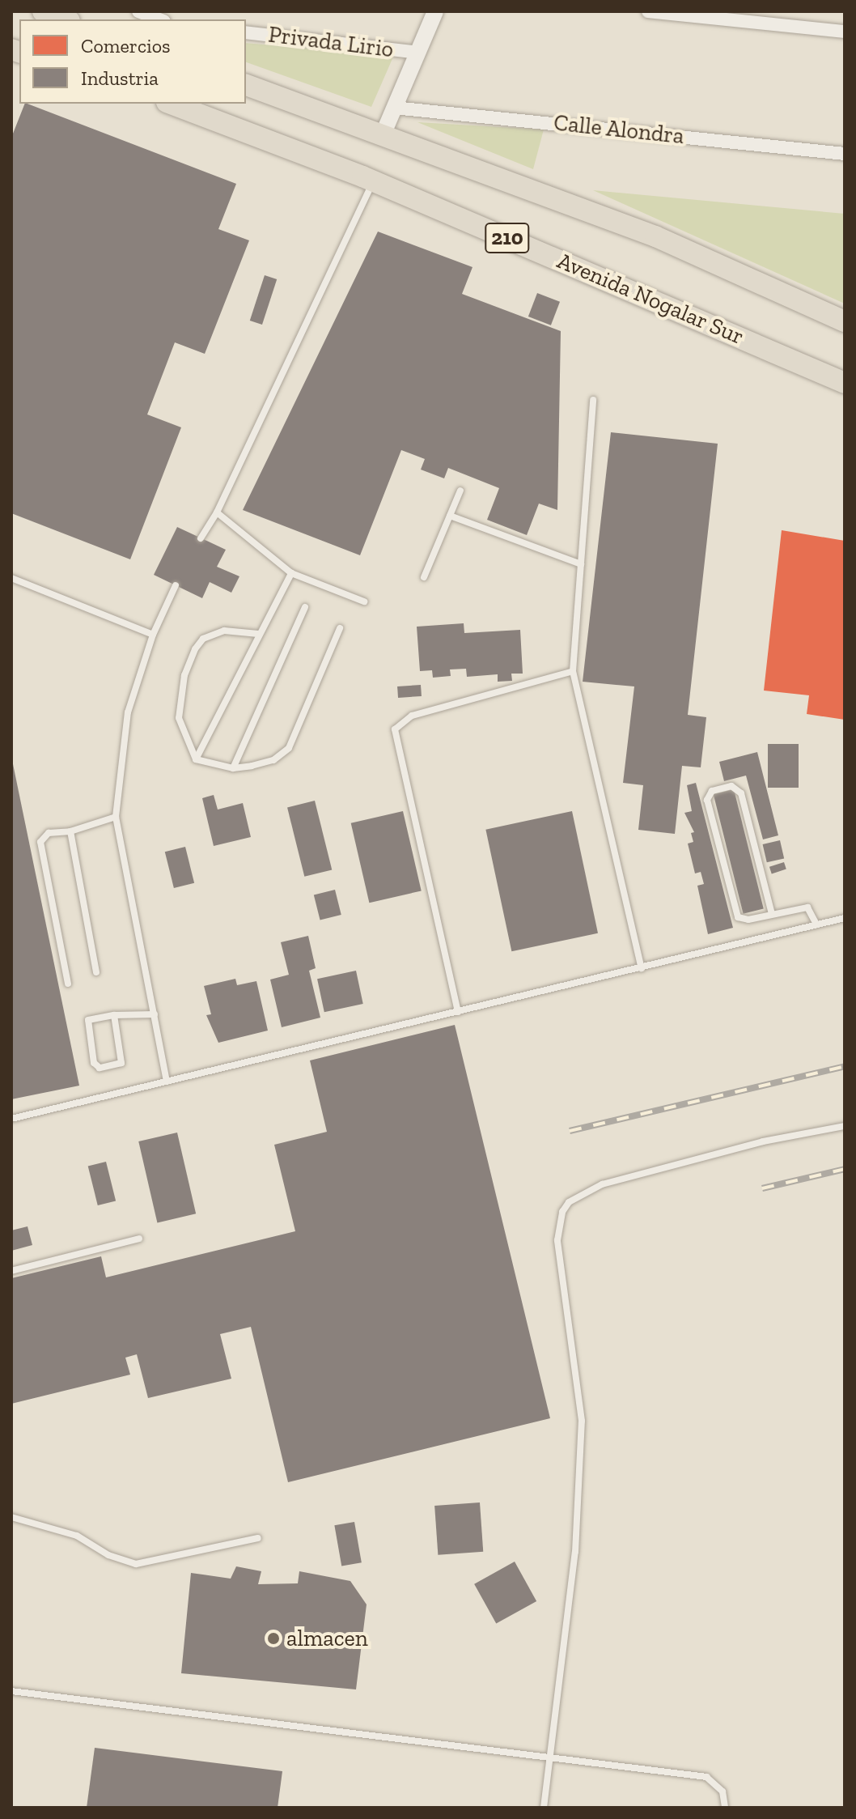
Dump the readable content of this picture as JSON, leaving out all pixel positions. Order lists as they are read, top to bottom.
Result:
{
  "streets": {
    "highway": ["210", "Avenida Nogalar Sur"],
    "street": ["Privada Lirio", "Calle Alondra"]
  },
  "places": ["almacen"],
  "legend": ["Comercios", "Industria"]
}
